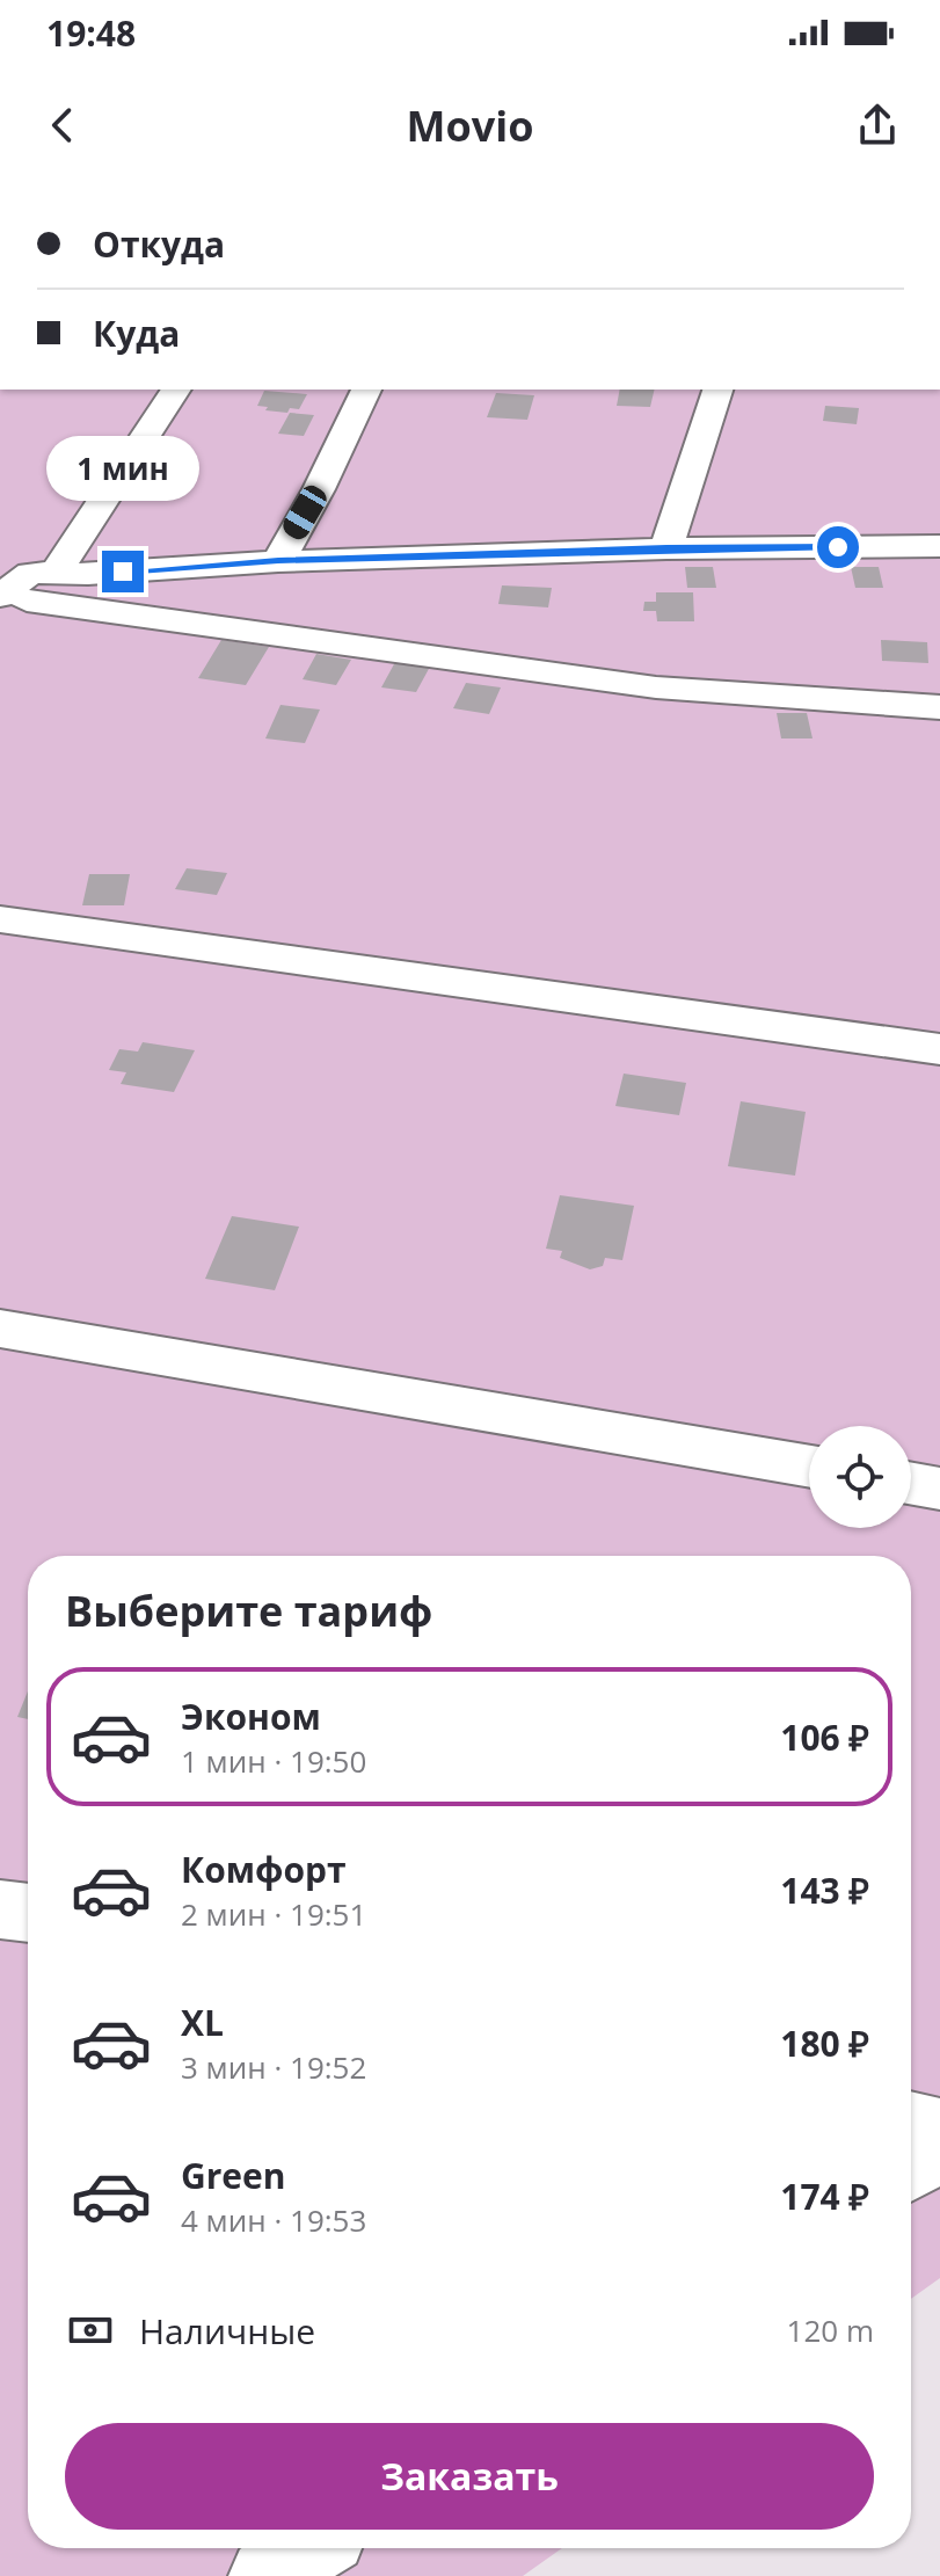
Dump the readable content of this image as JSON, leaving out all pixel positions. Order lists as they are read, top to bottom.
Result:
{
  "page": {
    "status": "19:48",
    "header": "Movio",
    "banner": ["Откуда", "Куда"],
    "bubble": "1 мин",
    "heading": "Выберите тариф",
    "list": [
      {
        "name": "Эконом",
        "note": "1 мин · 19:50",
        "value": "106 ₽"
      },
      {
        "name": "Комфорт",
        "note": "2 мин · 19:51",
        "value": "143 ₽"
      },
      {
        "name": "XL",
        "note": "3 мин · 19:52",
        "value": "180 ₽"
      },
      {
        "name": "Green",
        "note": "4 мин · 19:53",
        "value": "174 ₽"
      }
    ],
    "pay": ["Наличные", "120 m"],
    "buttons": "Заказать"
  }
}
